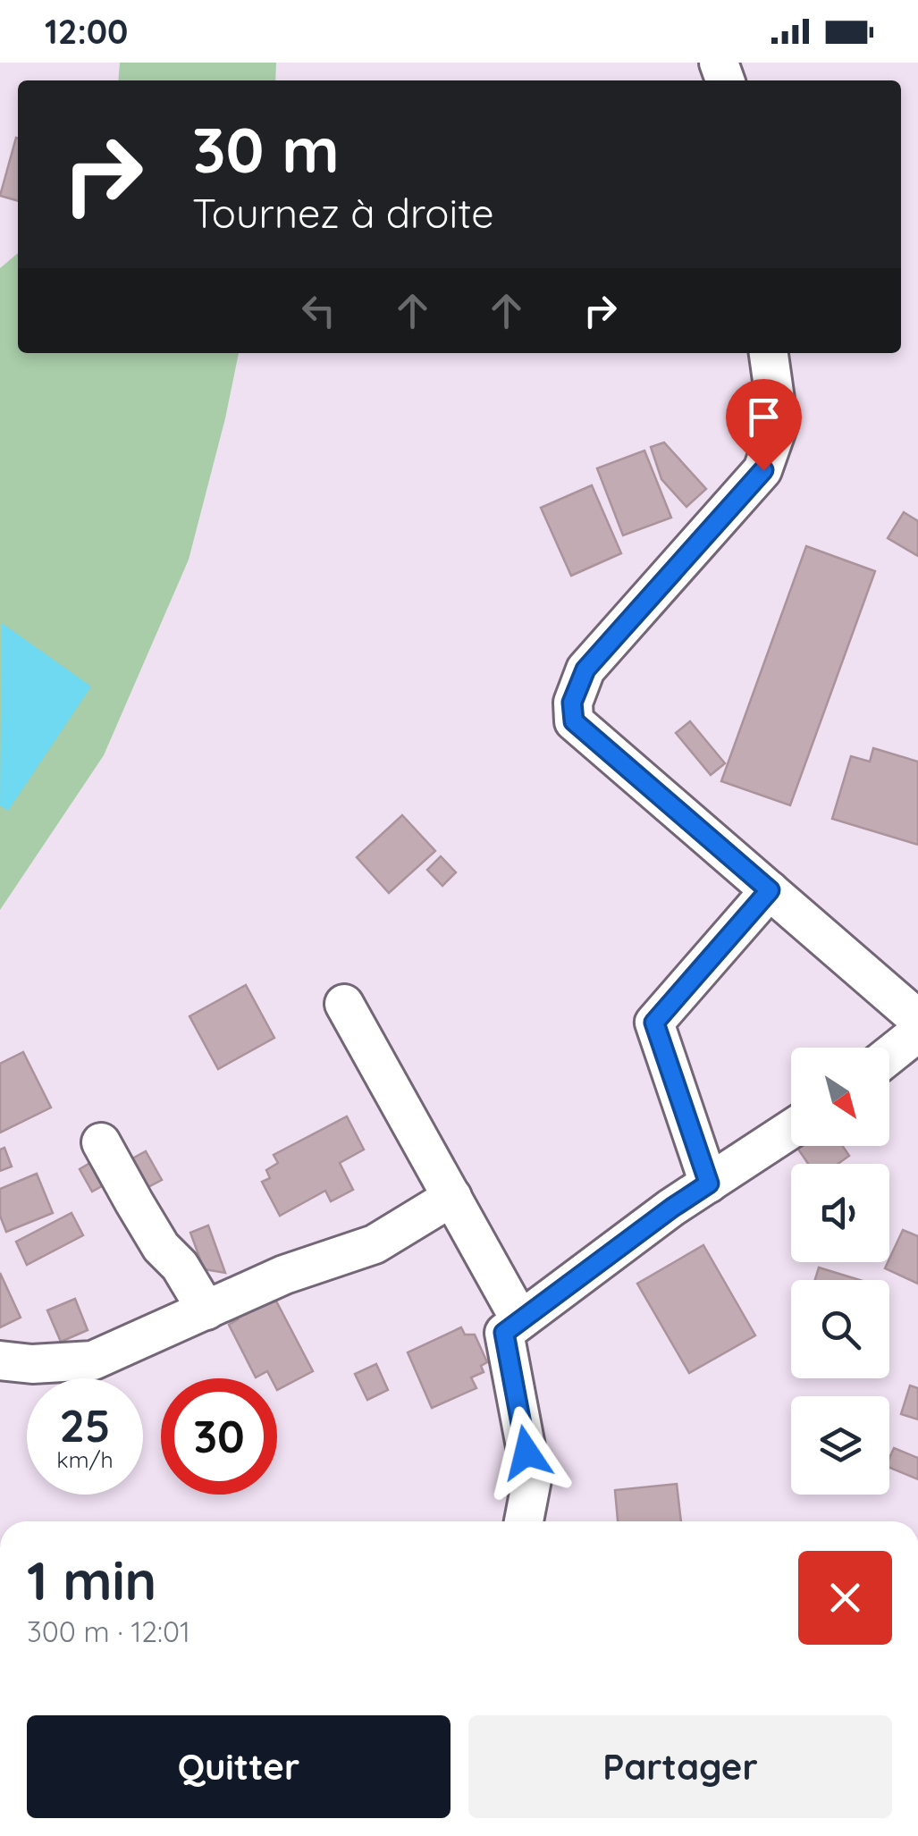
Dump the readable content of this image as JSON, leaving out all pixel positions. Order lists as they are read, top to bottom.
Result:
{
  "north": "bottom right",
  "page": {
    "status": "12:00",
    "turn": ["30 m", "Tournez à droite"],
    "speed": "25 km/h",
    "limit": "30",
    "heading": ["1 min", "300 m · 12:01"],
    "buttons": ["Quitter", "Partager"]
  }
}
